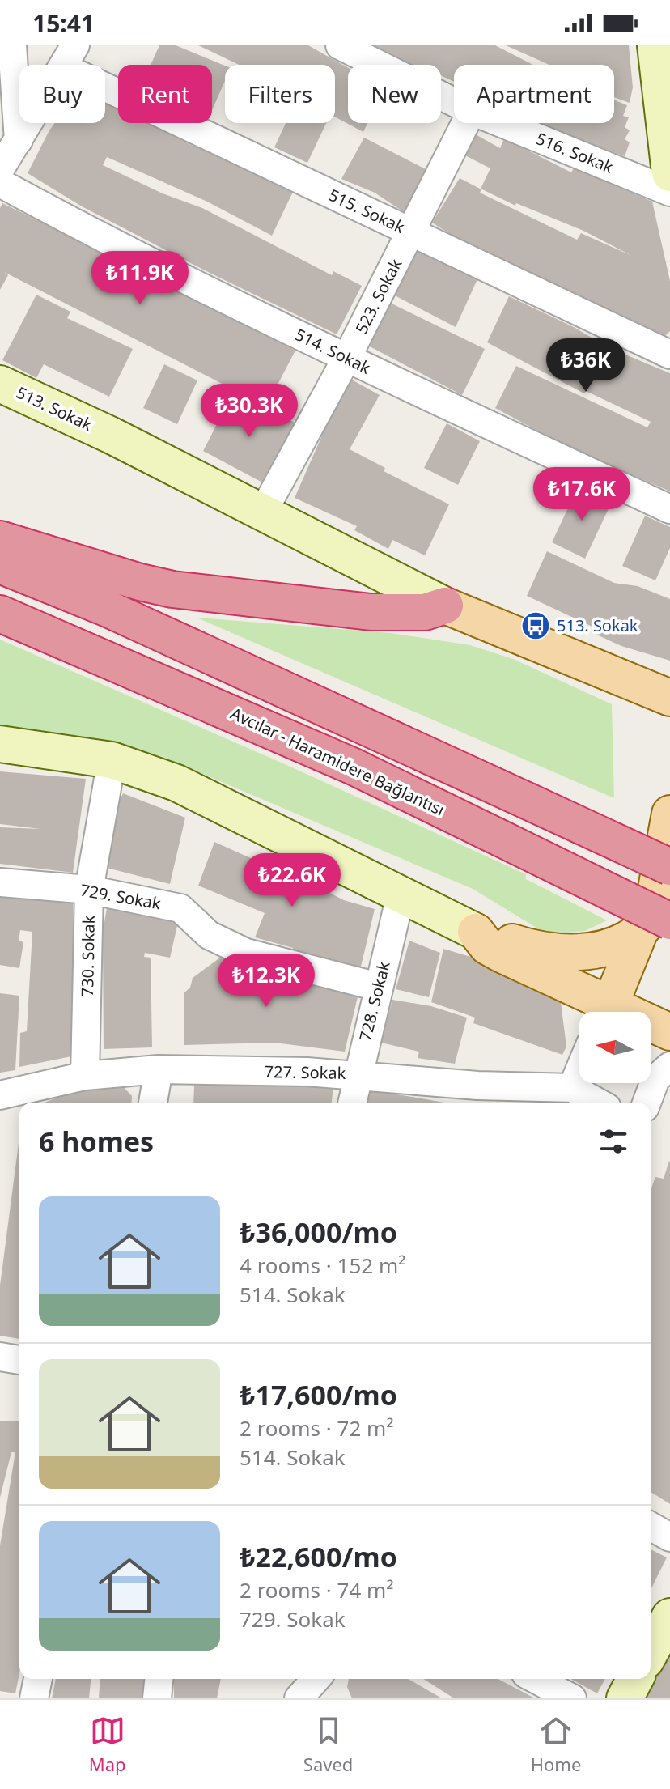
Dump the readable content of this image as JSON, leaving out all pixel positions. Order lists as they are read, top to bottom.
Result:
{
  "streets": {
    "highway": ["Avcılar - Haramidere Bağlantısı"],
    "main road": ["513. Sokak"],
    "street": [
      "516. Sokak",
      "515. Sokak",
      "523. Sokak",
      "514. Sokak",
      "729. Sokak",
      "730. Sokak",
      "728. Sokak",
      "727. Sokak"
    ]
  },
  "crossings": [
    ["515. Sokak", "523. Sokak"],
    ["523. Sokak", "514. Sokak"],
    ["523. Sokak", "513. Sokak"],
    ["729. Sokak", "730. Sokak"],
    ["729. Sokak", "728. Sokak"],
    ["730. Sokak", "727. Sokak"],
    ["728. Sokak", "727. Sokak"]
  ],
  "places": {
    "bus stop": ["513. Sokak"]
  },
  "north": "left",
  "page": {
    "status": "15:41",
    "chip": [
      "Buy",
      "Rent",
      "Filters",
      "New",
      "Apartment"
    ],
    "price": [
      "₺11.9K",
      "₺36K",
      "₺30.3K",
      "₺17.6K",
      "₺22.6K",
      "₺12.3K"
    ],
    "heading": "6 homes",
    "list": [
      {
        "name": "₺36,000/mo",
        "note": "4 rooms · 152 m² · 514. Sokak"
      },
      {
        "name": "₺17,600/mo",
        "note": "2 rooms · 72 m² · 514. Sokak"
      },
      {
        "name": "₺22,600/mo",
        "note": "2 rooms · 74 m² · 729. Sokak"
      }
    ],
    "tabs": ["Map", "Saved", "Home"]
  }
}
